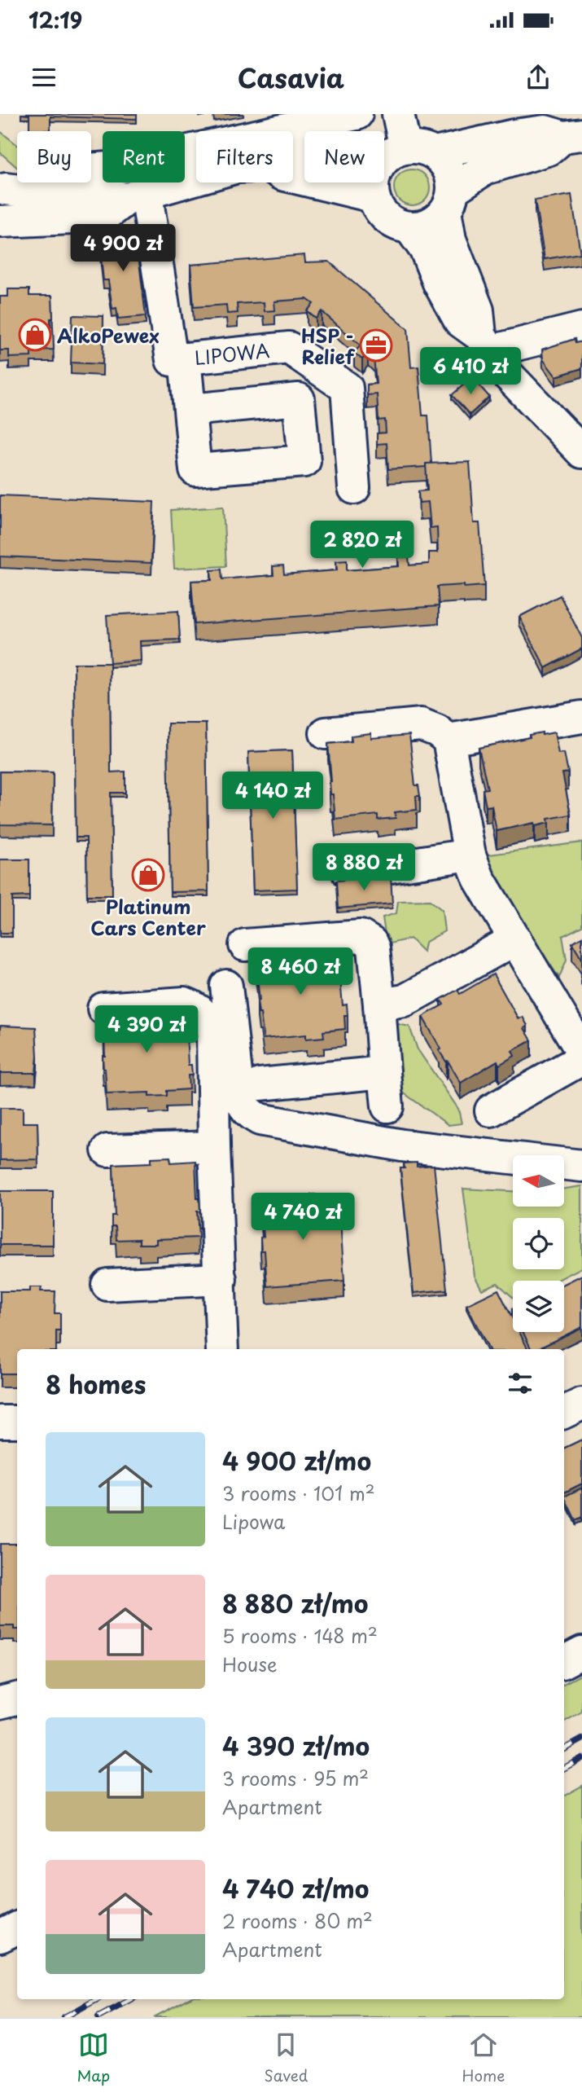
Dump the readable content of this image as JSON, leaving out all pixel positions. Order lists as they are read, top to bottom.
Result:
{
  "streets": {
    "street": ["LIPOWA"]
  },
  "places": {
    "shop": ["AlkoPewex", "Platinum Cars Center"],
    "office": ["HSP - Relief"]
  },
  "north": "left",
  "page": {
    "status": "12:19",
    "header": "Casavia",
    "chip": [
      "Buy",
      "Rent",
      "Filters",
      "New"
    ],
    "price": [
      "4 900 zł",
      "6 410 zł",
      "2 820 zł",
      "4 140 zł",
      "8 880 zł",
      "8 460 zł",
      "4 390 zł",
      "4 740 zł"
    ],
    "heading": "8 homes",
    "list": [
      {
        "name": "4 900 zł/mo",
        "note": "3 rooms · 101 m² · Lipowa"
      },
      {
        "name": "8 880 zł/mo",
        "note": "5 rooms · 148 m² · House"
      },
      {
        "name": "4 390 zł/mo",
        "note": "3 rooms · 95 m² · Apartment"
      },
      {
        "name": "4 740 zł/mo",
        "note": "2 rooms · 80 m² · Apartment"
      }
    ],
    "tabs": ["Map", "Saved", "Home"]
  }
}
